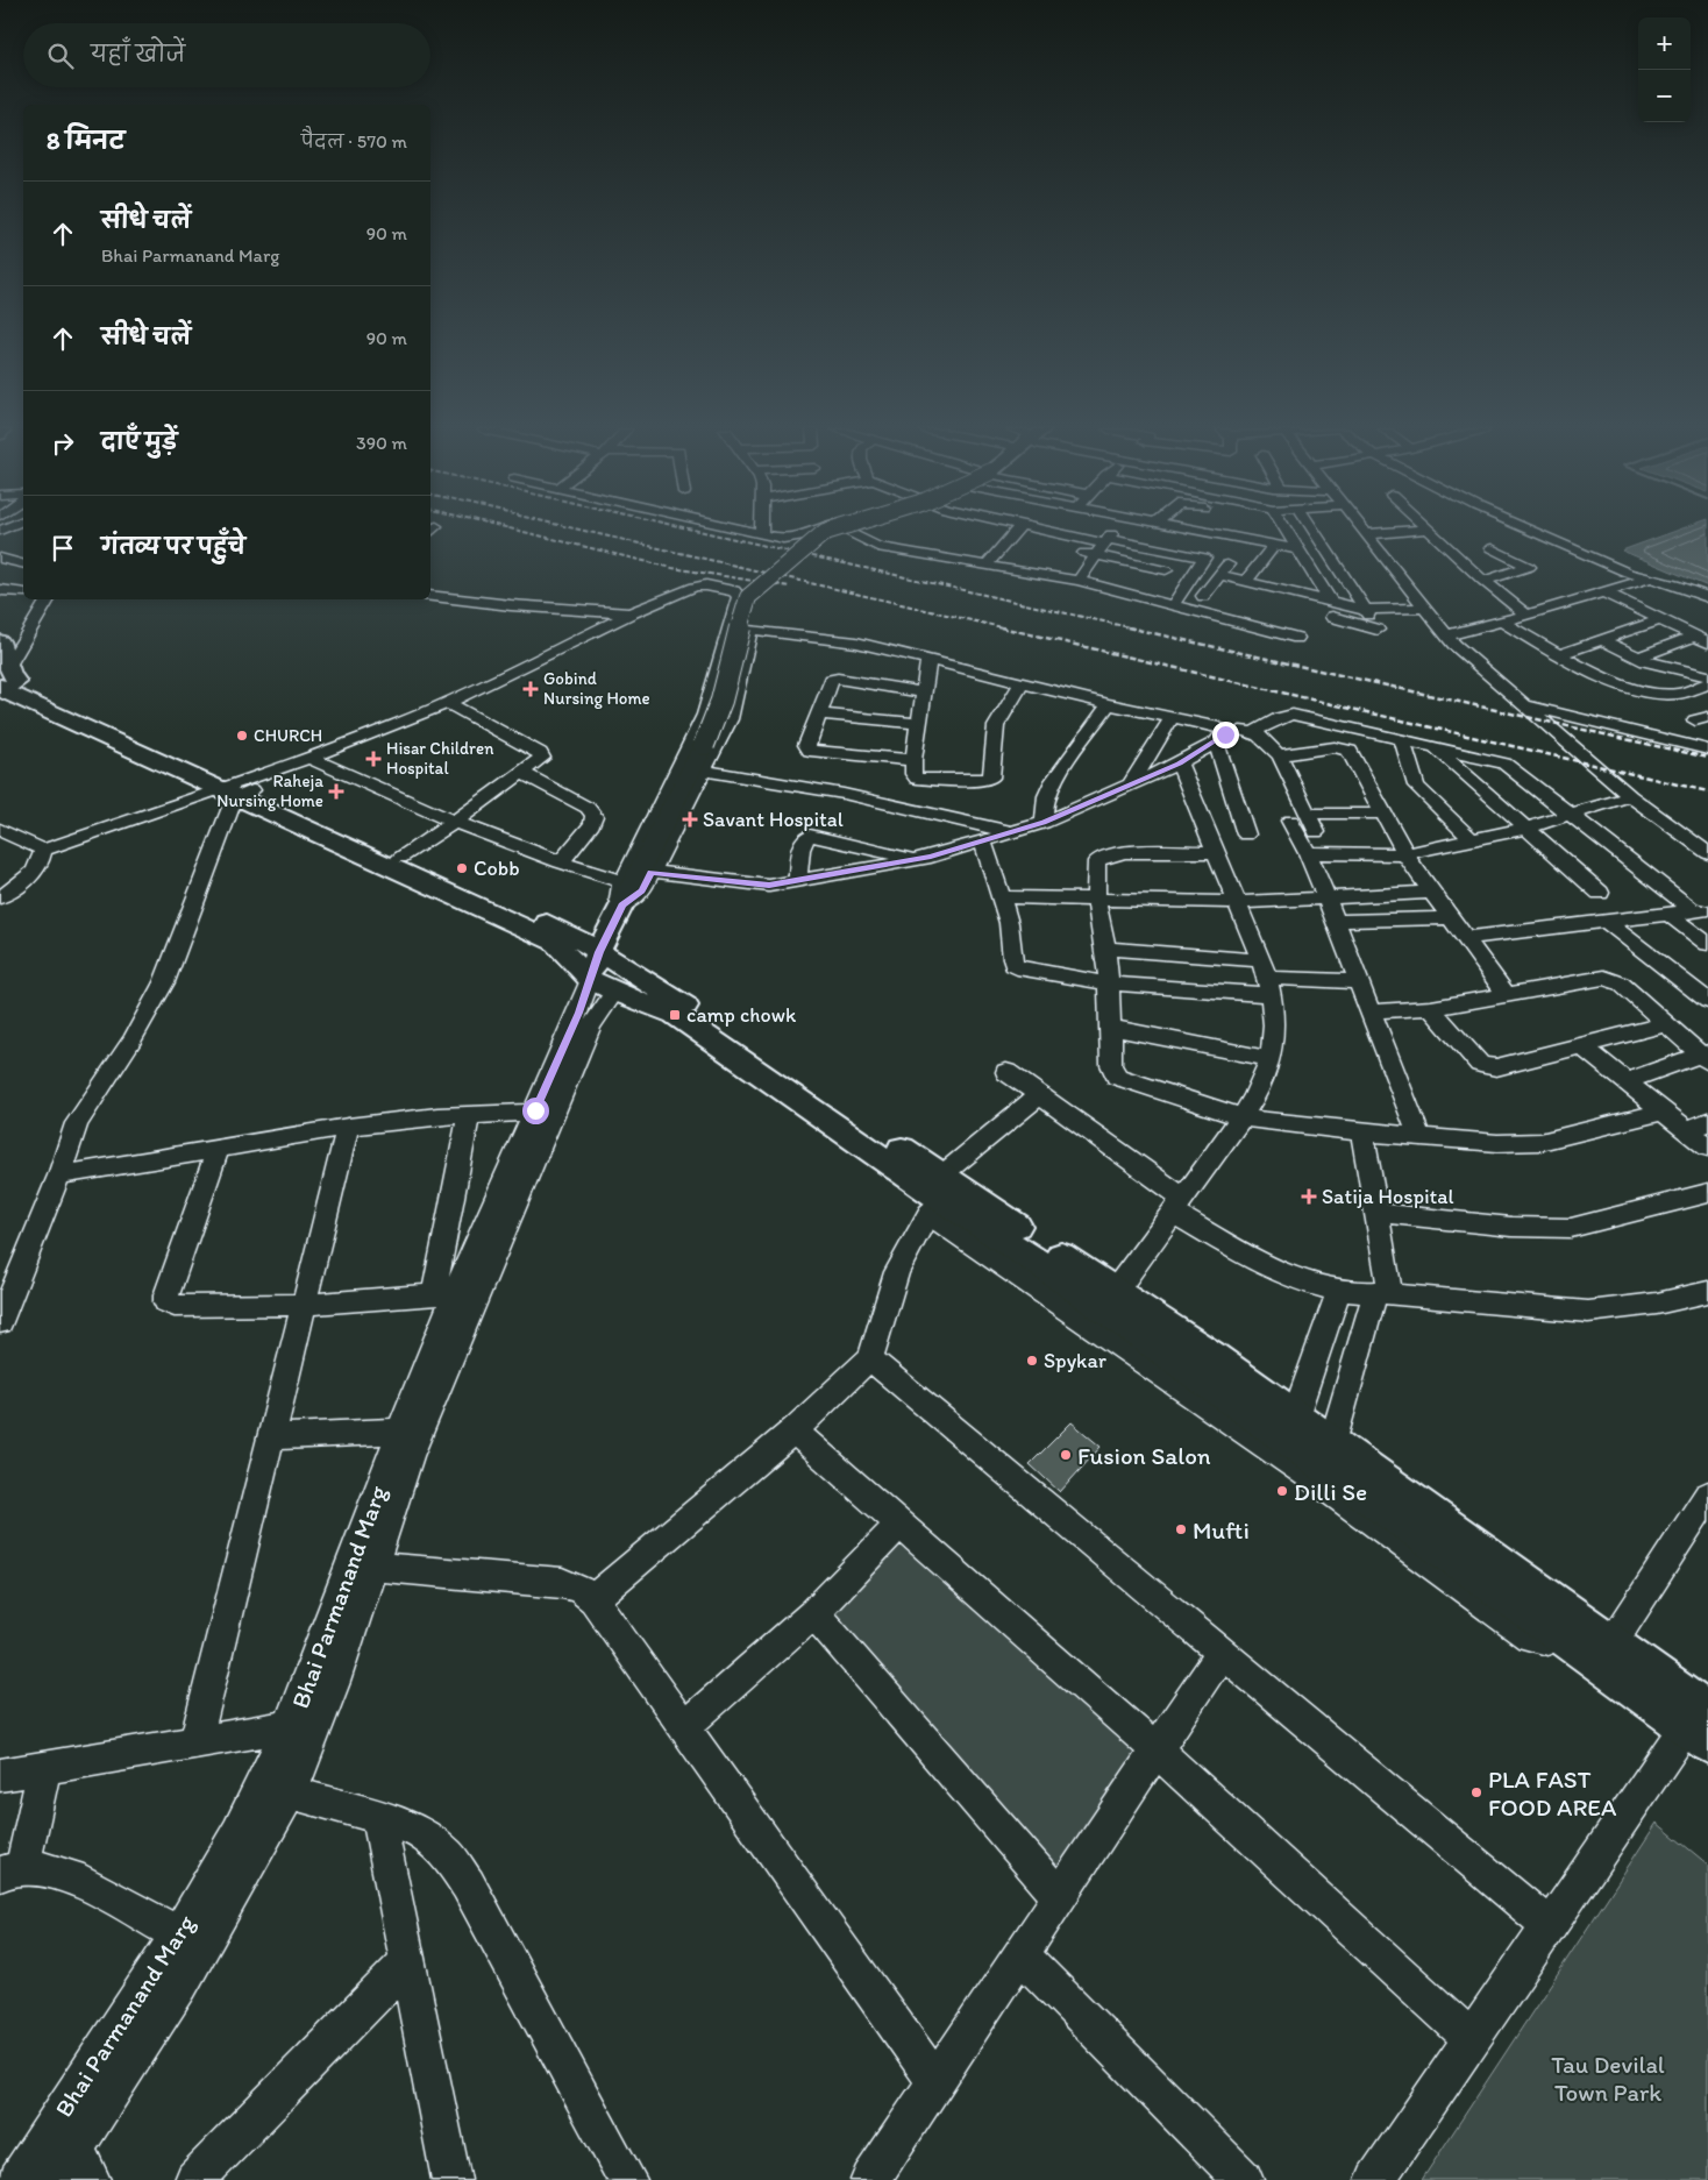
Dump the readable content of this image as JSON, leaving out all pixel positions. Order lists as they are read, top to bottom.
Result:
{
  "streets": {
    "street": ["Bhai Parmanand Marg"]
  },
  "parks": ["Tau Devilal Town Park"],
  "places": {
    "health": [
      "Gobind Nursing Home",
      "Hisar Children Hospital",
      "Raheja Nursing Home",
      "Savant Hospital",
      "Satija Hospital"
    ],
    "other": [
      "CHURCH",
      "Cobb",
      "Spykar",
      "Fusion Salon",
      "Dilli Se",
      "Mufti",
      "PLA FAST FOOD AREA"
    ],
    "transit": ["camp chowk"]
  },
  "page": {
    "map_buttons": ["+", "−"],
    "search": "यहाँ खोजें",
    "heading": ["8 मिनट", "पैदल · 570 m"],
    "list": [
      ["सीधे चलें", "Bhai Parmanand Marg", "90 m"],
      ["सीधे चलें", "90 m"],
      ["दाएँ मुड़ें", "390 m"],
      "गंतव्य पर पहुँचे"
    ]
  }
}
